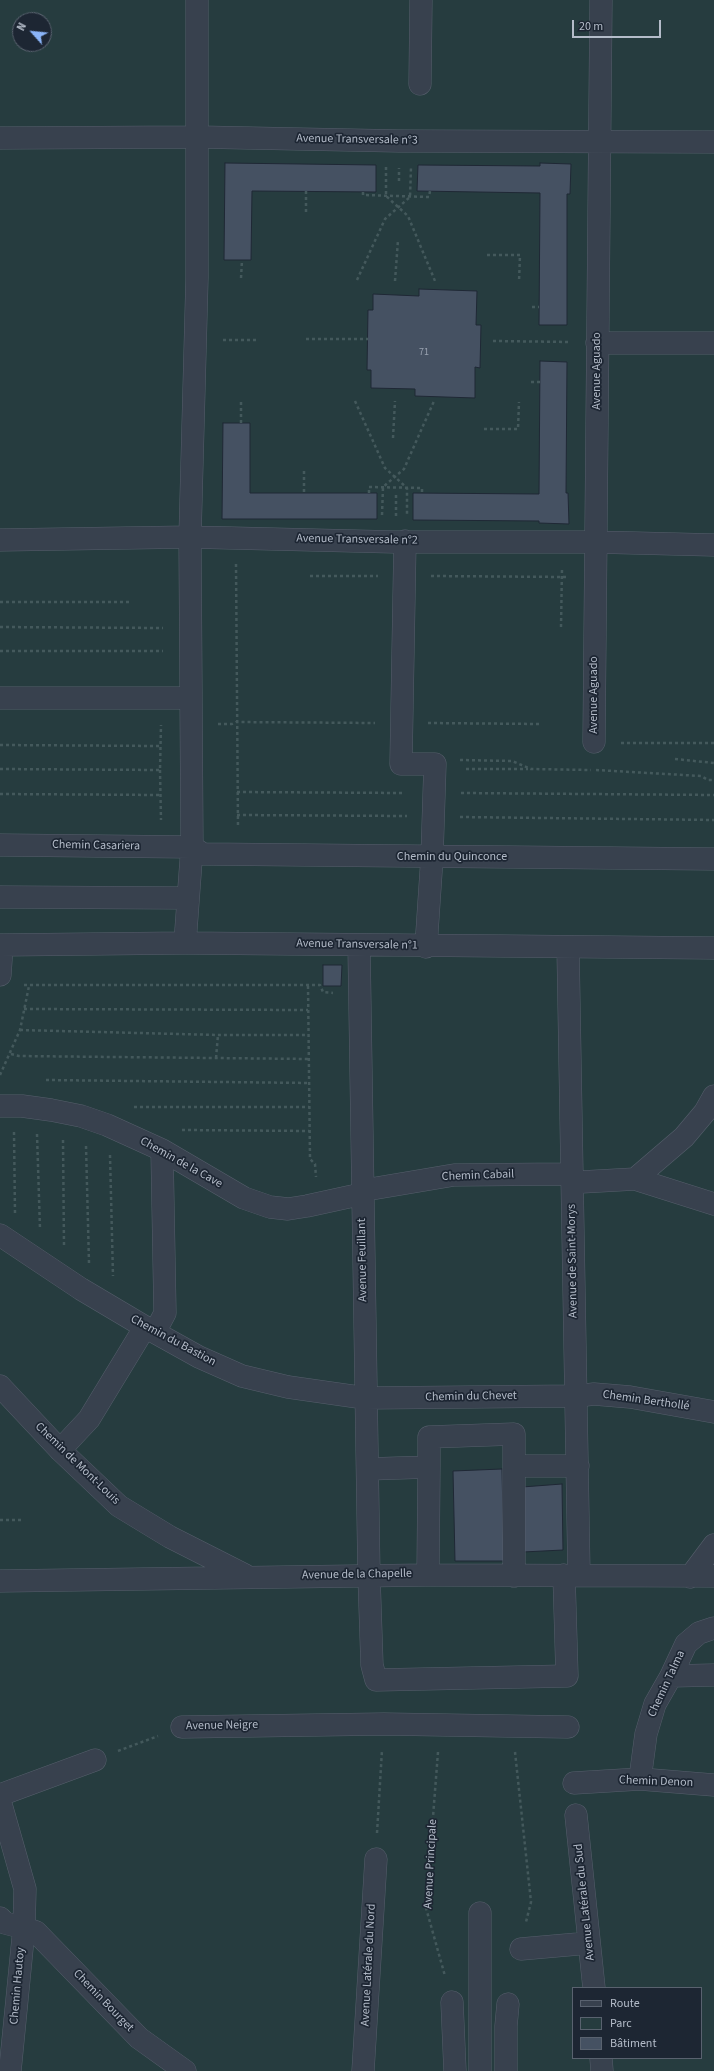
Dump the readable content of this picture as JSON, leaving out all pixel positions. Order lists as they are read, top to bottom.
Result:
{
  "streets": {
    "lane": [
      "Avenue Transversale n°3",
      "Avenue Aguado",
      "Avenue Transversale n°2",
      "Chemin Casariera",
      "Chemin du Quinconce",
      "Avenue Transversale n°1",
      "Chemin de la Cave",
      "Chemin Cabail",
      "Avenue Feuillant",
      "Avenue de Saint-Morys",
      "Chemin du Bastion",
      "Chemin du Chevet",
      "Chemin Berthollé",
      "Chemin de Mont-Louis",
      "Avenue de la Chapelle",
      "Chemin Talma",
      "Avenue Neigre",
      "Chemin Denon",
      "Avenue Latérale du Sud",
      "Avenue Latérale du Nord",
      "Chemin Hautoy",
      "Chemin Bourget"
    ],
    "path": ["Avenue Principale"]
  },
  "crossings": [
    ["Avenue Transversale n°3", "Avenue Aguado"],
    ["Avenue Aguado", "Avenue Transversale n°2"],
    ["Chemin Casariera", "Chemin du Quinconce"],
    ["Avenue Transversale n°1", "Avenue Feuillant"],
    ["Avenue Transversale n°1", "Avenue de Saint-Morys"],
    ["Chemin de la Cave", "Chemin Cabail"],
    ["Chemin de la Cave", "Avenue Feuillant"],
    ["Chemin Cabail", "Avenue Feuillant"],
    ["Chemin Cabail", "Avenue de Saint-Morys"],
    ["Avenue Feuillant", "Chemin du Bastion"],
    ["Avenue Feuillant", "Chemin du Chevet"],
    ["Avenue Feuillant", "Avenue de la Chapelle"],
    ["Avenue de Saint-Morys", "Chemin du Chevet"],
    ["Avenue de Saint-Morys", "Chemin Berthollé"],
    ["Avenue de Saint-Morys", "Avenue de la Chapelle"],
    ["Chemin du Bastion", "Chemin du Chevet"],
    ["Chemin du Chevet", "Chemin Berthollé"],
    ["Chemin de Mont-Louis", "Avenue de la Chapelle"],
    ["Chemin Talma", "Chemin Denon"],
    ["Avenue Neigre", "Avenue Principale"],
    ["Chemin Hautoy", "Chemin Bourget"]
  ],
  "house_numbers": ["71"],
  "legend": ["Route", "Parc", "Bâtiment"],
  "scale_bar": "20 m",
  "north": "top left"
}
